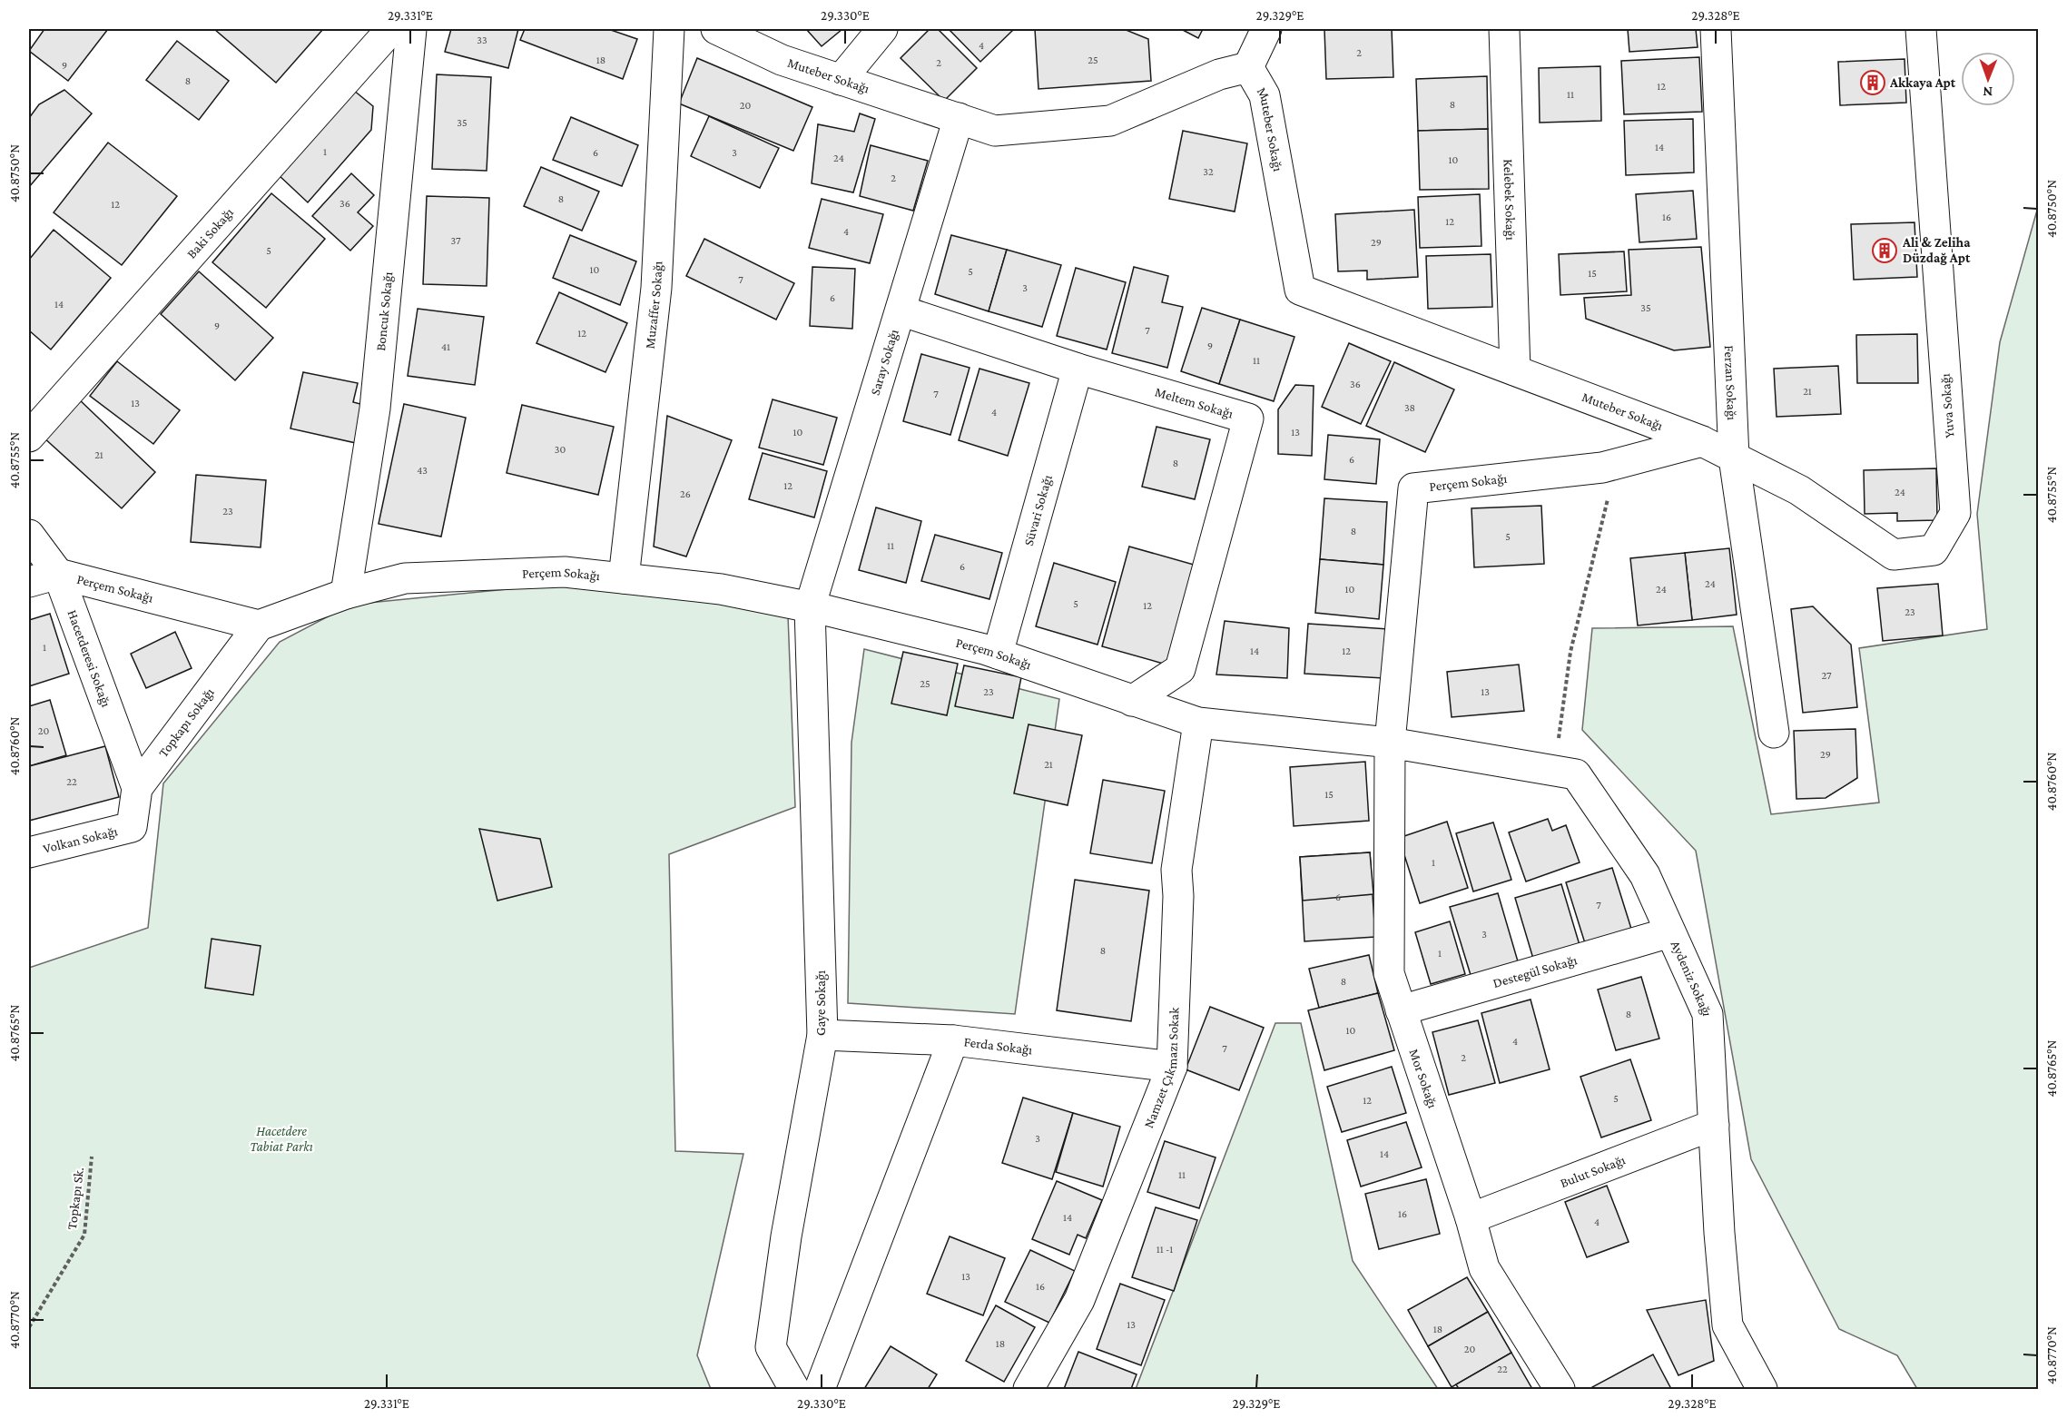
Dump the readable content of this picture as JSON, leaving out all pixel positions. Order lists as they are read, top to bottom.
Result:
{
  "streets": {
    "street": [
      "Muteber Sokağı",
      "Kelebek Sokağı",
      "Baki Sokağı",
      "Muzaffer Sokağı",
      "Boncuk Sokağı",
      "Saray Sokağı",
      "Ferzan Sokağı",
      "Meltem Sokağı",
      "Yuva Sokağı",
      "Perçem Sokağı",
      "Süvari Sokağı",
      "Hacetderesi Sokağı",
      "Topkapı Sokağı",
      "Volkan Sokağı",
      "Destegül Sokağı",
      "Aydeniz Sokağı",
      "Gaye Sokağı",
      "Ferda Sokağı",
      "Namzet Çıkmazı Sokak",
      "Mor Sokağı",
      "Bulut Sokağı"
    ],
    "path": ["Topkapı Sk."]
  },
  "crossings": [
    ["Muteber Sokağı", "Kelebek Sokağı"],
    ["Muteber Sokağı", "Saray Sokağı"],
    ["Muteber Sokağı", "Ferzan Sokağı"],
    ["Muteber Sokağı", "Yuva Sokağı"],
    ["Muteber Sokağı", "Perçem Sokağı"],
    ["Muzaffer Sokağı", "Perçem Sokağı"],
    ["Boncuk Sokağı", "Perçem Sokağı"],
    ["Saray Sokağı", "Meltem Sokağı"],
    ["Saray Sokağı", "Perçem Sokağı"],
    ["Saray Sokağı", "Gaye Sokağı"],
    ["Ferzan Sokağı", "Yuva Sokağı"],
    ["Meltem Sokağı", "Perçem Sokağı"],
    ["Meltem Sokağı", "Süvari Sokağı"],
    ["Perçem Sokağı", "Süvari Sokağı"],
    ["Perçem Sokağı", "Hacetderesi Sokağı"],
    ["Perçem Sokağı", "Topkapı Sokağı"],
    ["Perçem Sokağı", "Aydeniz Sokağı"],
    ["Perçem Sokağı", "Gaye Sokağı"],
    ["Perçem Sokağı", "Namzet Çıkmazı Sokak"],
    ["Perçem Sokağı", "Mor Sokağı"],
    ["Hacetderesi Sokağı", "Topkapı Sokağı"],
    ["Topkapı Sokağı", "Volkan Sokağı"],
    ["Destegül Sokağı", "Aydeniz Sokağı"],
    ["Destegül Sokağı", "Mor Sokağı"],
    ["Aydeniz Sokağı", "Mor Sokağı"],
    ["Aydeniz Sokağı", "Bulut Sokağı"],
    ["Gaye Sokağı", "Ferda Sokağı"],
    ["Ferda Sokağı", "Namzet Çıkmazı Sokak"],
    ["Mor Sokağı", "Bulut Sokağı"]
  ],
  "parks": ["Hacetdere Tabiat Parkı"],
  "places": {
    "building": ["Akkaya Apt", "Ali & Zeliha Düzdağ Apt"]
  },
  "house_numbers": [
    "33",
    "4",
    "2",
    "18",
    "25",
    "2",
    "9",
    "8",
    "12",
    "11",
    "8",
    "20",
    "35",
    "14",
    "1",
    "6",
    "3",
    "24",
    "10",
    "32",
    "2",
    "8",
    "36",
    "12",
    "16",
    "12",
    "4",
    "37",
    "29",
    "5",
    "10",
    "5",
    "15",
    "7",
    "3",
    "6",
    "14",
    "35",
    "9",
    "7",
    "12",
    "9",
    "41",
    "11",
    "36",
    "21",
    "7",
    "13",
    "38",
    "4",
    "10",
    "13",
    "30",
    "21",
    "6",
    "8",
    "43",
    "12",
    "24",
    "26",
    "23",
    "8",
    "5",
    "11",
    "6",
    "24",
    "10",
    "24",
    "5",
    "12",
    "23",
    "1",
    "14",
    "12",
    "27",
    "25",
    "23",
    "13",
    "20",
    "29",
    "21",
    "22",
    "15",
    "1",
    "6",
    "7",
    "3",
    "8",
    "1",
    "8",
    "8",
    "10",
    "4",
    "7",
    "2",
    "5",
    "12",
    "3",
    "14",
    "11",
    "16",
    "14",
    "4",
    "11 -1",
    "13",
    "16",
    "13",
    "18",
    "18",
    "20",
    "22"
  ],
  "north": "bottom",
  "coordinates": [
    "29.331°E",
    "29.330°E",
    "29.329°E",
    "29.328°E",
    "40.8750°N",
    "40.8755°N",
    "40.8760°N",
    "40.8765°N",
    "40.8770°N"
  ]
}
